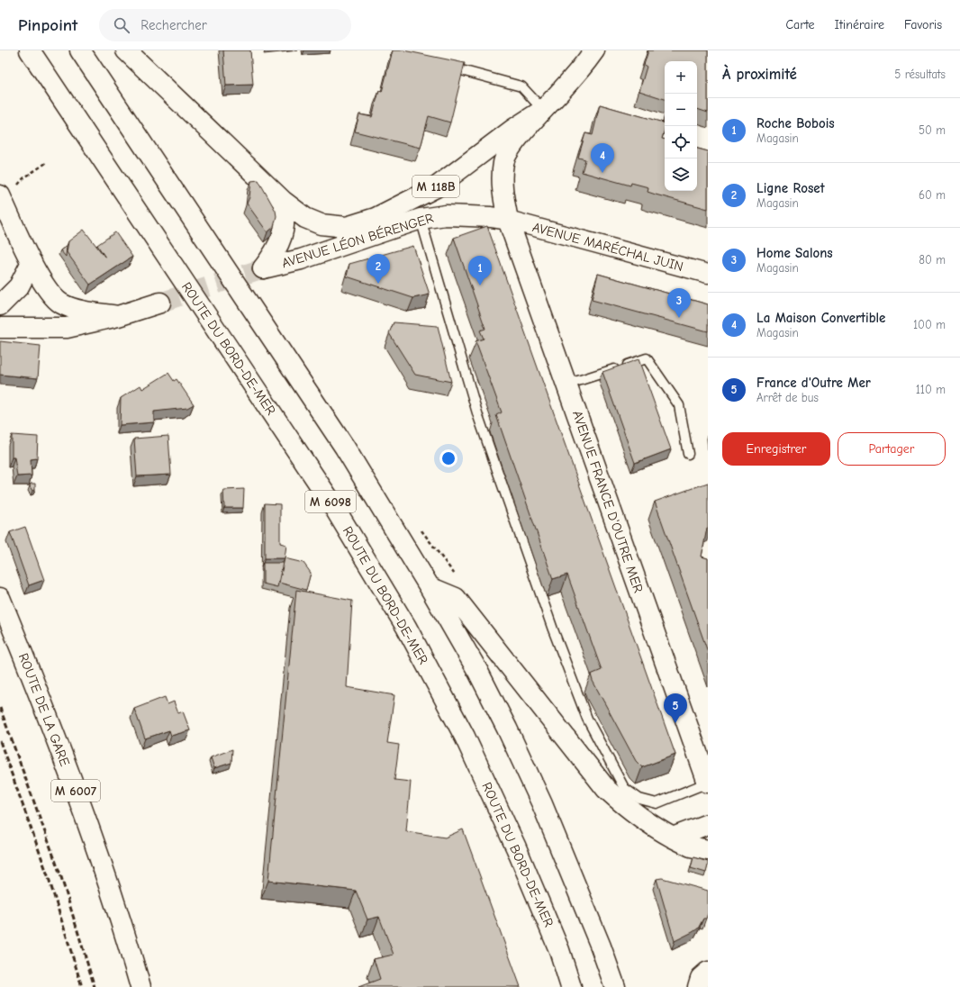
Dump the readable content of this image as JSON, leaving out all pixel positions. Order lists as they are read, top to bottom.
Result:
{
  "streets": {
    "main road": [
      "M 118B",
      "AVENUE LÉON BÉRENGER",
      "ROUTE DU BORD-DE-MER",
      "M 6098",
      "AVENUE FRANCE D'OUTRE MER",
      "ROUTE DE LA GARE",
      "M 6007"
    ],
    "street": ["AVENUE MARÉCHAL JUIN"]
  },
  "crossings": [
    ["M 118B", "AVENUE LÉON BÉRENGER"],
    ["AVENUE LÉON BÉRENGER", "AVENUE MARÉCHAL JUIN"],
    ["AVENUE LÉON BÉRENGER", "AVENUE FRANCE D'OUTRE MER"],
    ["AVENUE MARÉCHAL JUIN", "AVENUE FRANCE D'OUTRE MER"]
  ],
  "page": {
    "header": "Pinpoint",
    "search": "Rechercher",
    "nav": ["Carte", "Itinéraire", "Favoris"],
    "heading": ["À proximité", "5 résultats"],
    "map_buttons": ["+", "−"],
    "list": [
      {
        "mark": "1",
        "name": "Roche Bobois",
        "note": "Magasin",
        "value": "50 m"
      },
      {
        "mark": "2",
        "name": "Ligne Roset",
        "note": "Magasin",
        "value": "60 m"
      },
      {
        "mark": "3",
        "name": "Home Salons",
        "note": "Magasin",
        "value": "80 m"
      },
      {
        "mark": "4",
        "name": "La Maison Convertible",
        "note": "Magasin",
        "value": "100 m"
      },
      {
        "mark": "5",
        "name": "France d'Outre Mer",
        "note": "Arrêt de bus",
        "value": "110 m"
      }
    ],
    "pins": [
      "4",
      "2",
      "1",
      "3",
      "5"
    ],
    "buttons": ["Enregistrer", "Partager"]
  }
}
